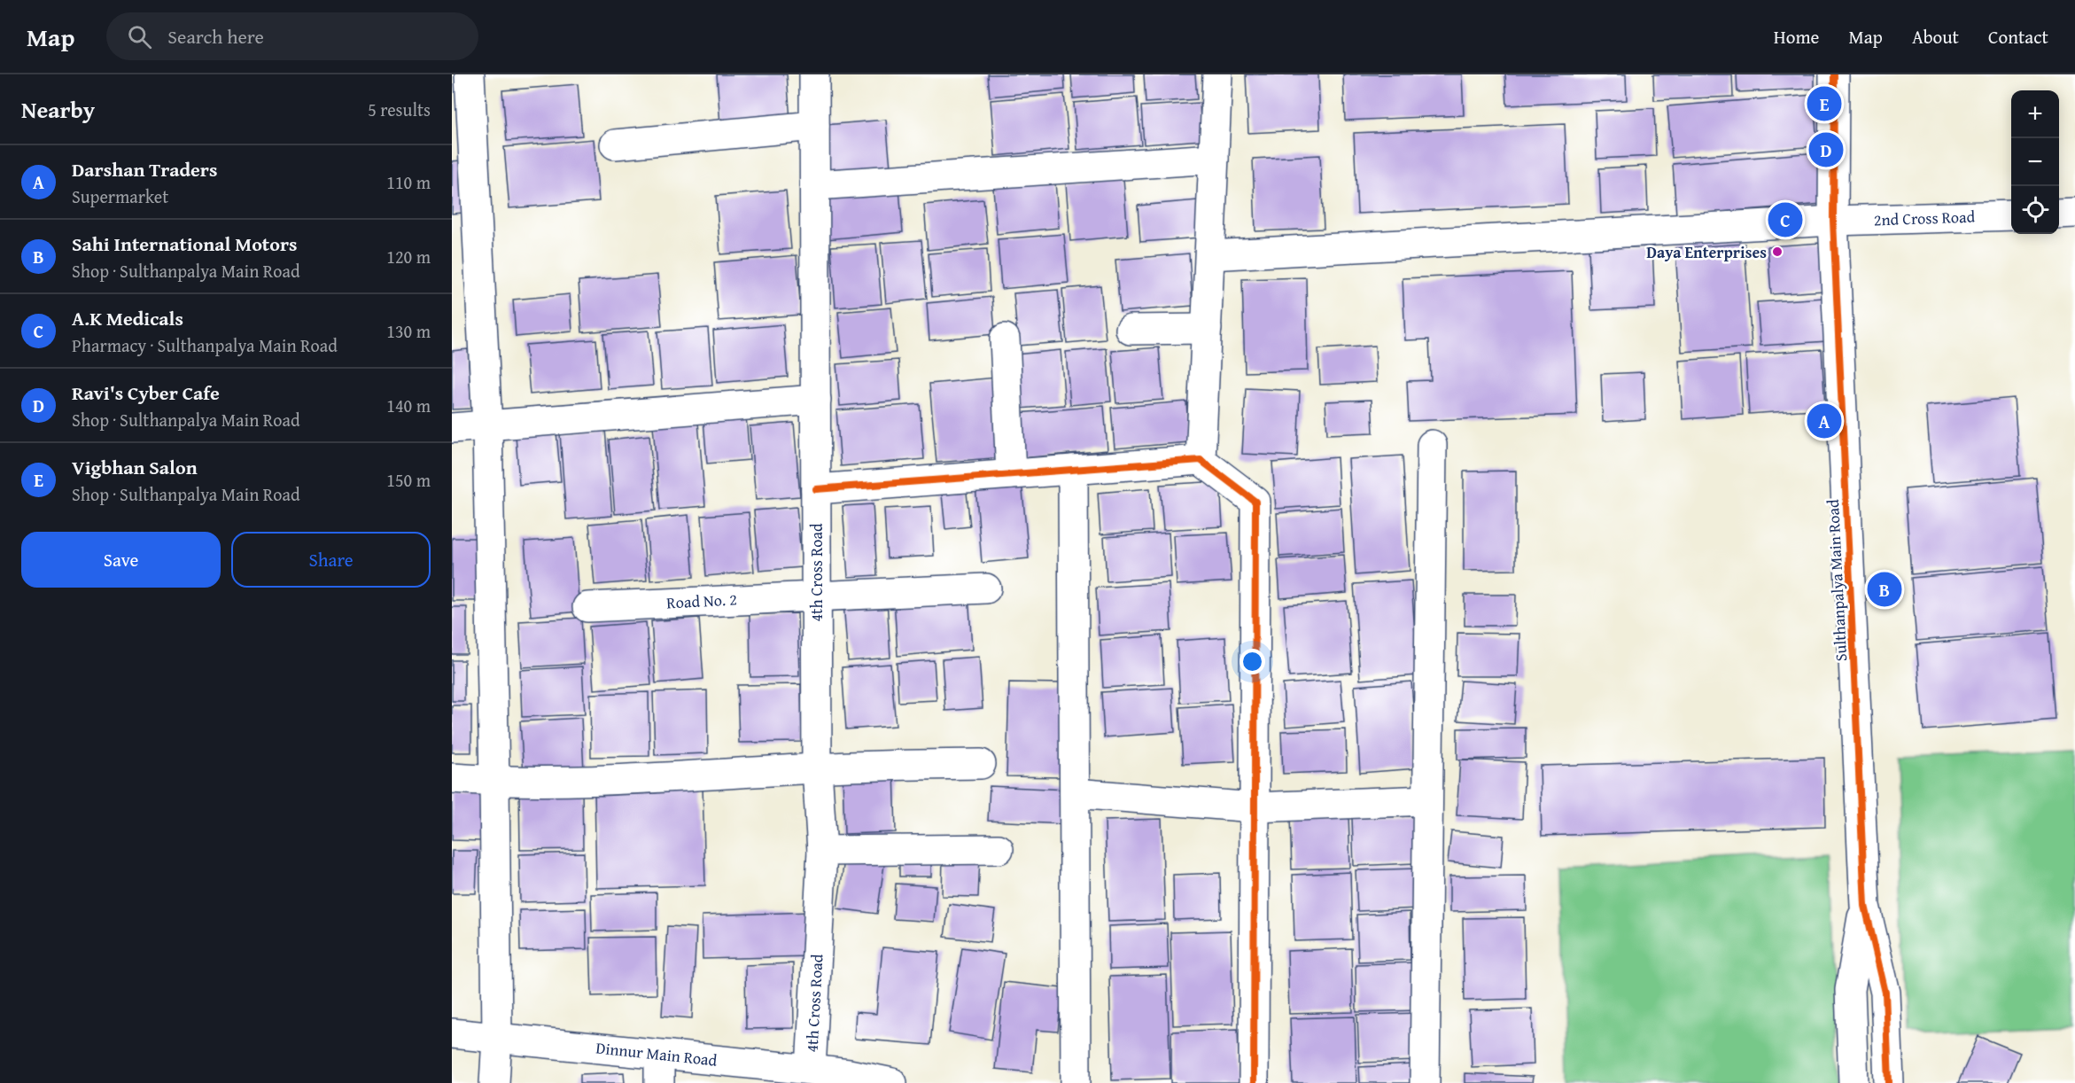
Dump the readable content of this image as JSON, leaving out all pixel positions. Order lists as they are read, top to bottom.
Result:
{
  "streets": {
    "street": [
      "2nd Cross Road",
      "4th Cross Road",
      "Sulthanpalya Main Road",
      "Road No. 2",
      "Dinnur Main Road"
    ]
  },
  "crossings": [
    ["2nd Cross Road", "Sulthanpalya Main Road"],
    ["4th Cross Road", "Road No. 2"],
    ["4th Cross Road", "Dinnur Main Road"]
  ],
  "places": ["Daya Enterprises"],
  "page": {
    "header": "Map",
    "search": "Search here",
    "nav": [
      "Home",
      "Map",
      "About",
      "Contact"
    ],
    "heading": ["Nearby", "5 results"],
    "pins": [
      "E",
      "D",
      "C",
      "A",
      "B"
    ],
    "map_buttons": ["+", "−"],
    "list": [
      {
        "mark": "A",
        "name": "Darshan Traders",
        "note": "Supermarket",
        "value": "110 m"
      },
      {
        "mark": "B",
        "name": "Sahi International Motors",
        "note": "Shop · Sulthanpalya Main Road",
        "value": "120 m"
      },
      {
        "mark": "C",
        "name": "A.K Medicals",
        "note": "Pharmacy · Sulthanpalya Main Road",
        "value": "130 m"
      },
      {
        "mark": "D",
        "name": "Ravi's Cyber Cafe",
        "note": "Shop · Sulthanpalya Main Road",
        "value": "140 m"
      },
      {
        "mark": "E",
        "name": "Vigbhan Salon",
        "note": "Shop · Sulthanpalya Main Road",
        "value": "150 m"
      }
    ],
    "buttons": ["Save", "Share"]
  }
}
